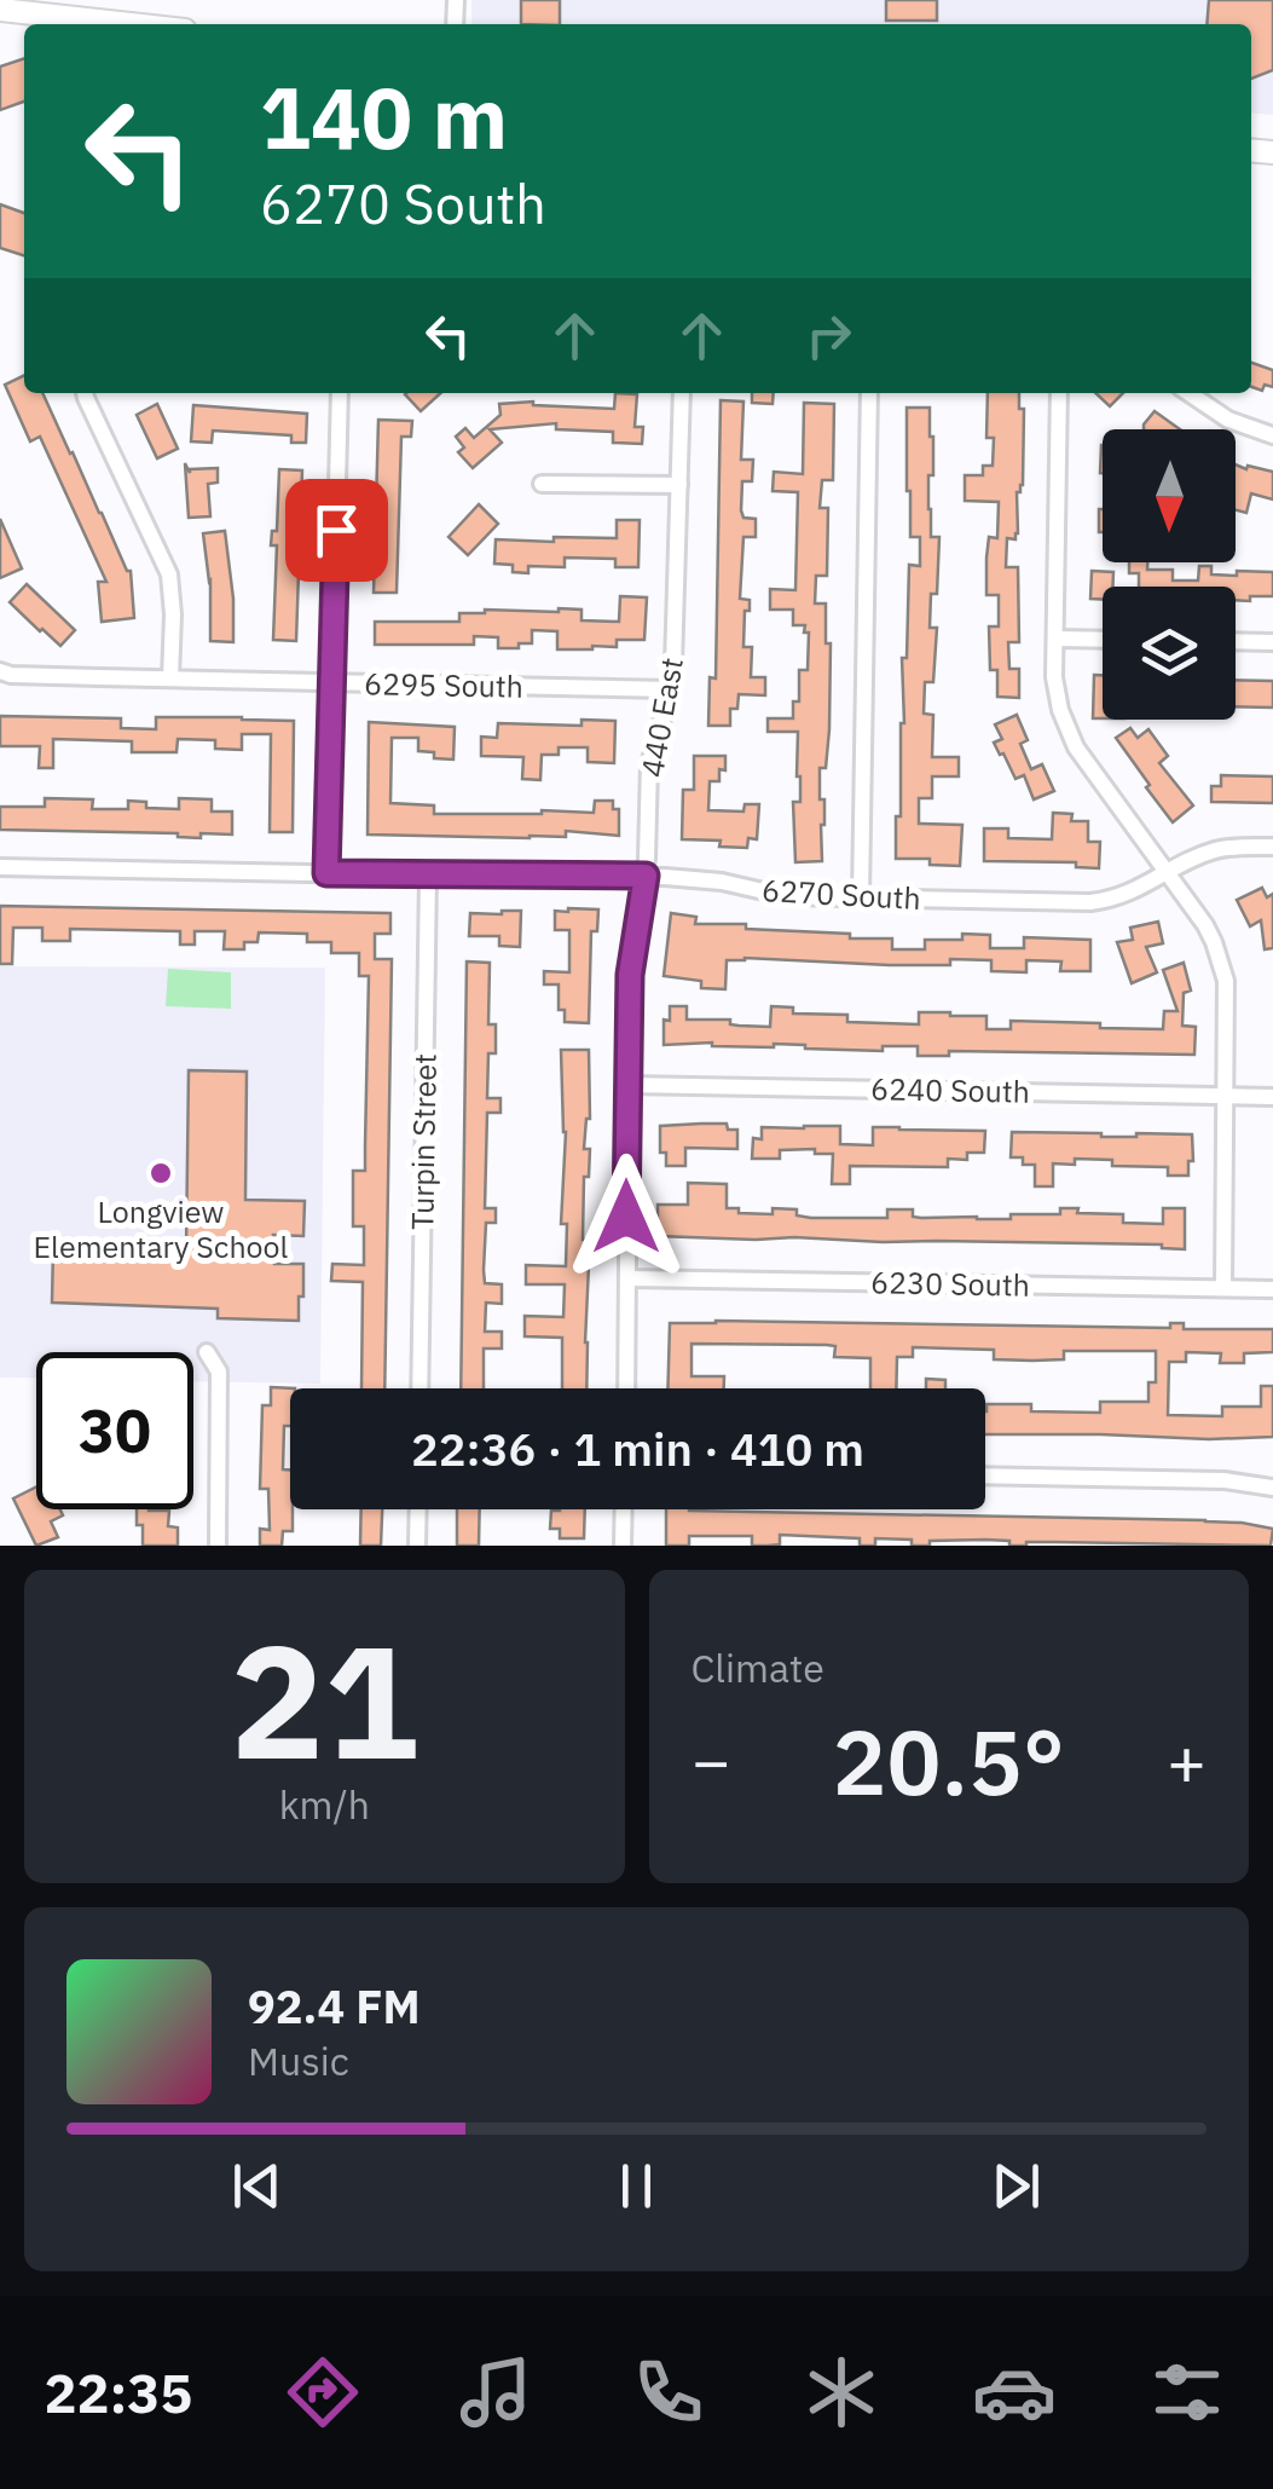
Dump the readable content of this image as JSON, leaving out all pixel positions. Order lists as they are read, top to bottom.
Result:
{
  "streets": {
    "street": [
      "6295 South",
      "440 East",
      "6270 South",
      "6240 South",
      "Turpin Street",
      "6230 South"
    ]
  },
  "crossings": [
    ["6295 South", "440 East"],
    ["440 East", "6270 South"],
    ["440 East", "6240 South"],
    ["440 East", "6230 South"],
    ["6270 South", "Turpin Street"]
  ],
  "places": ["Longview Elementary School"],
  "north": "bottom",
  "page": {
    "turn": ["140 m", "6270 South"],
    "limit": "30",
    "trip": "22:36 · 1 min · 410 m",
    "tile": [
      ["21", "km/h"],
      "Climate"
    ],
    "heat": ["−", "20.5°", "+"],
    "song": ["92.4 FM", "Music"],
    "tabs": "22:35"
  }
}
